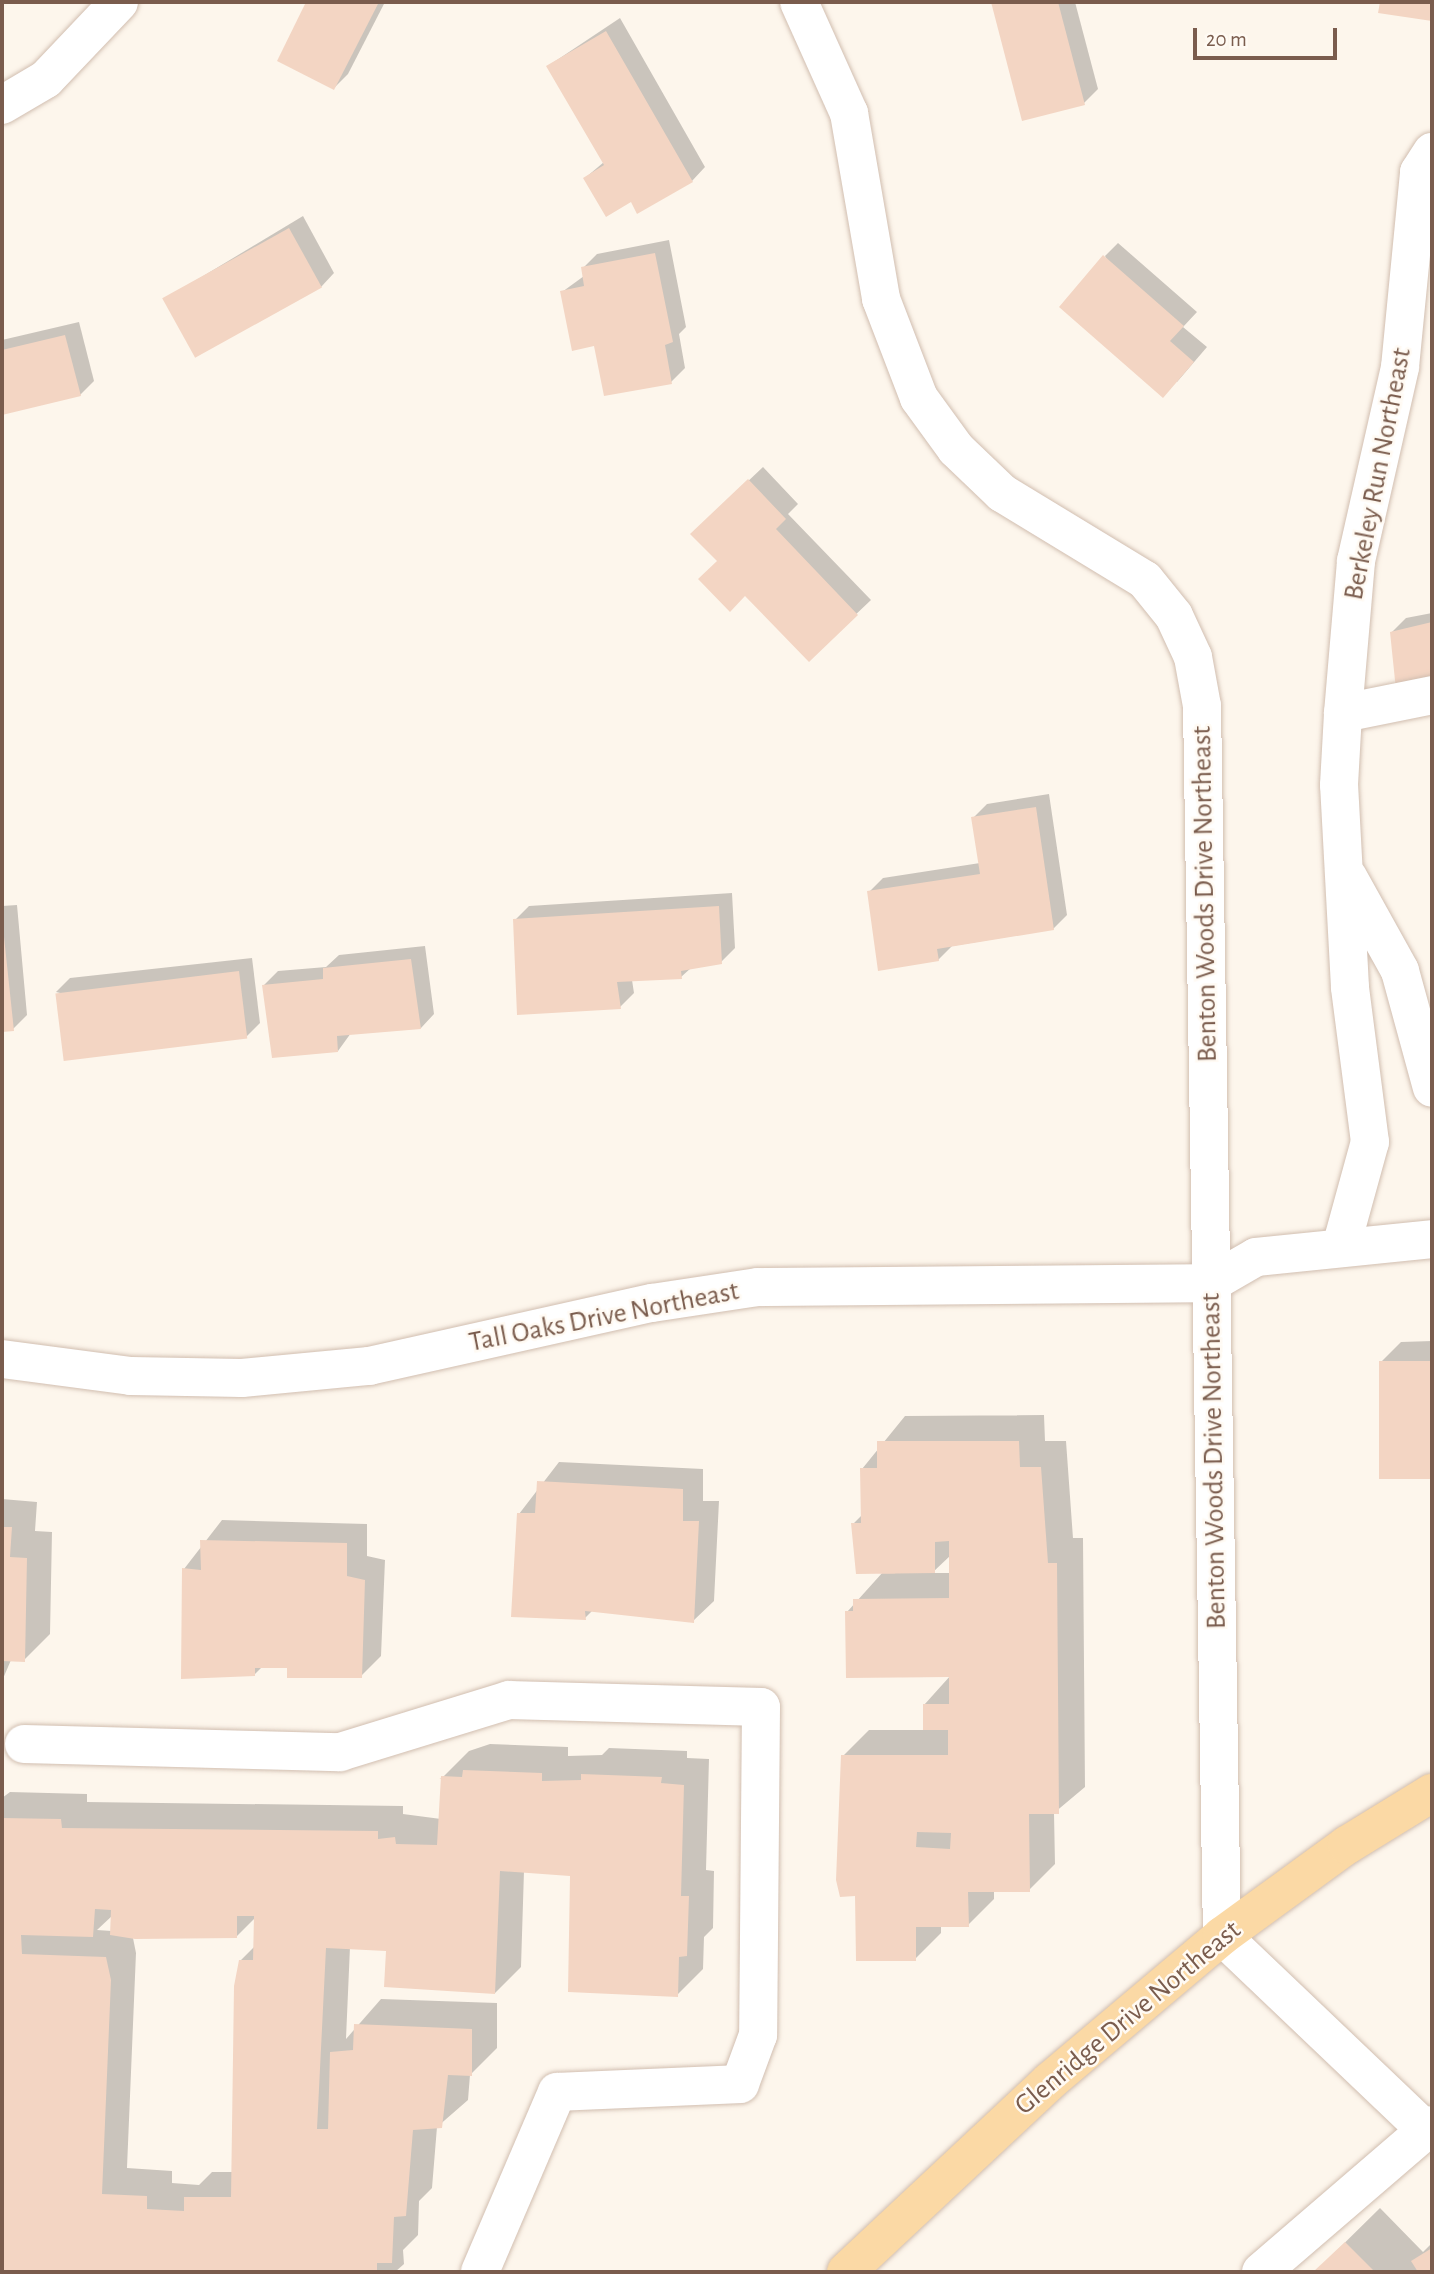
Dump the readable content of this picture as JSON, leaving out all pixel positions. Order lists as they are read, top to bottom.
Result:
{
  "streets": {
    "main road": ["Glenridge Drive Northeast"],
    "street": ["Berkeley Run Northeast", "Benton Woods Drive Northeast", "Tall Oaks Drive Northeast"]
  },
  "crossings": [
    ["Benton Woods Drive Northeast", "Tall Oaks Drive Northeast"],
    ["Benton Woods Drive Northeast", "Glenridge Drive Northeast"]
  ],
  "scale_bar": "20 m"
}
